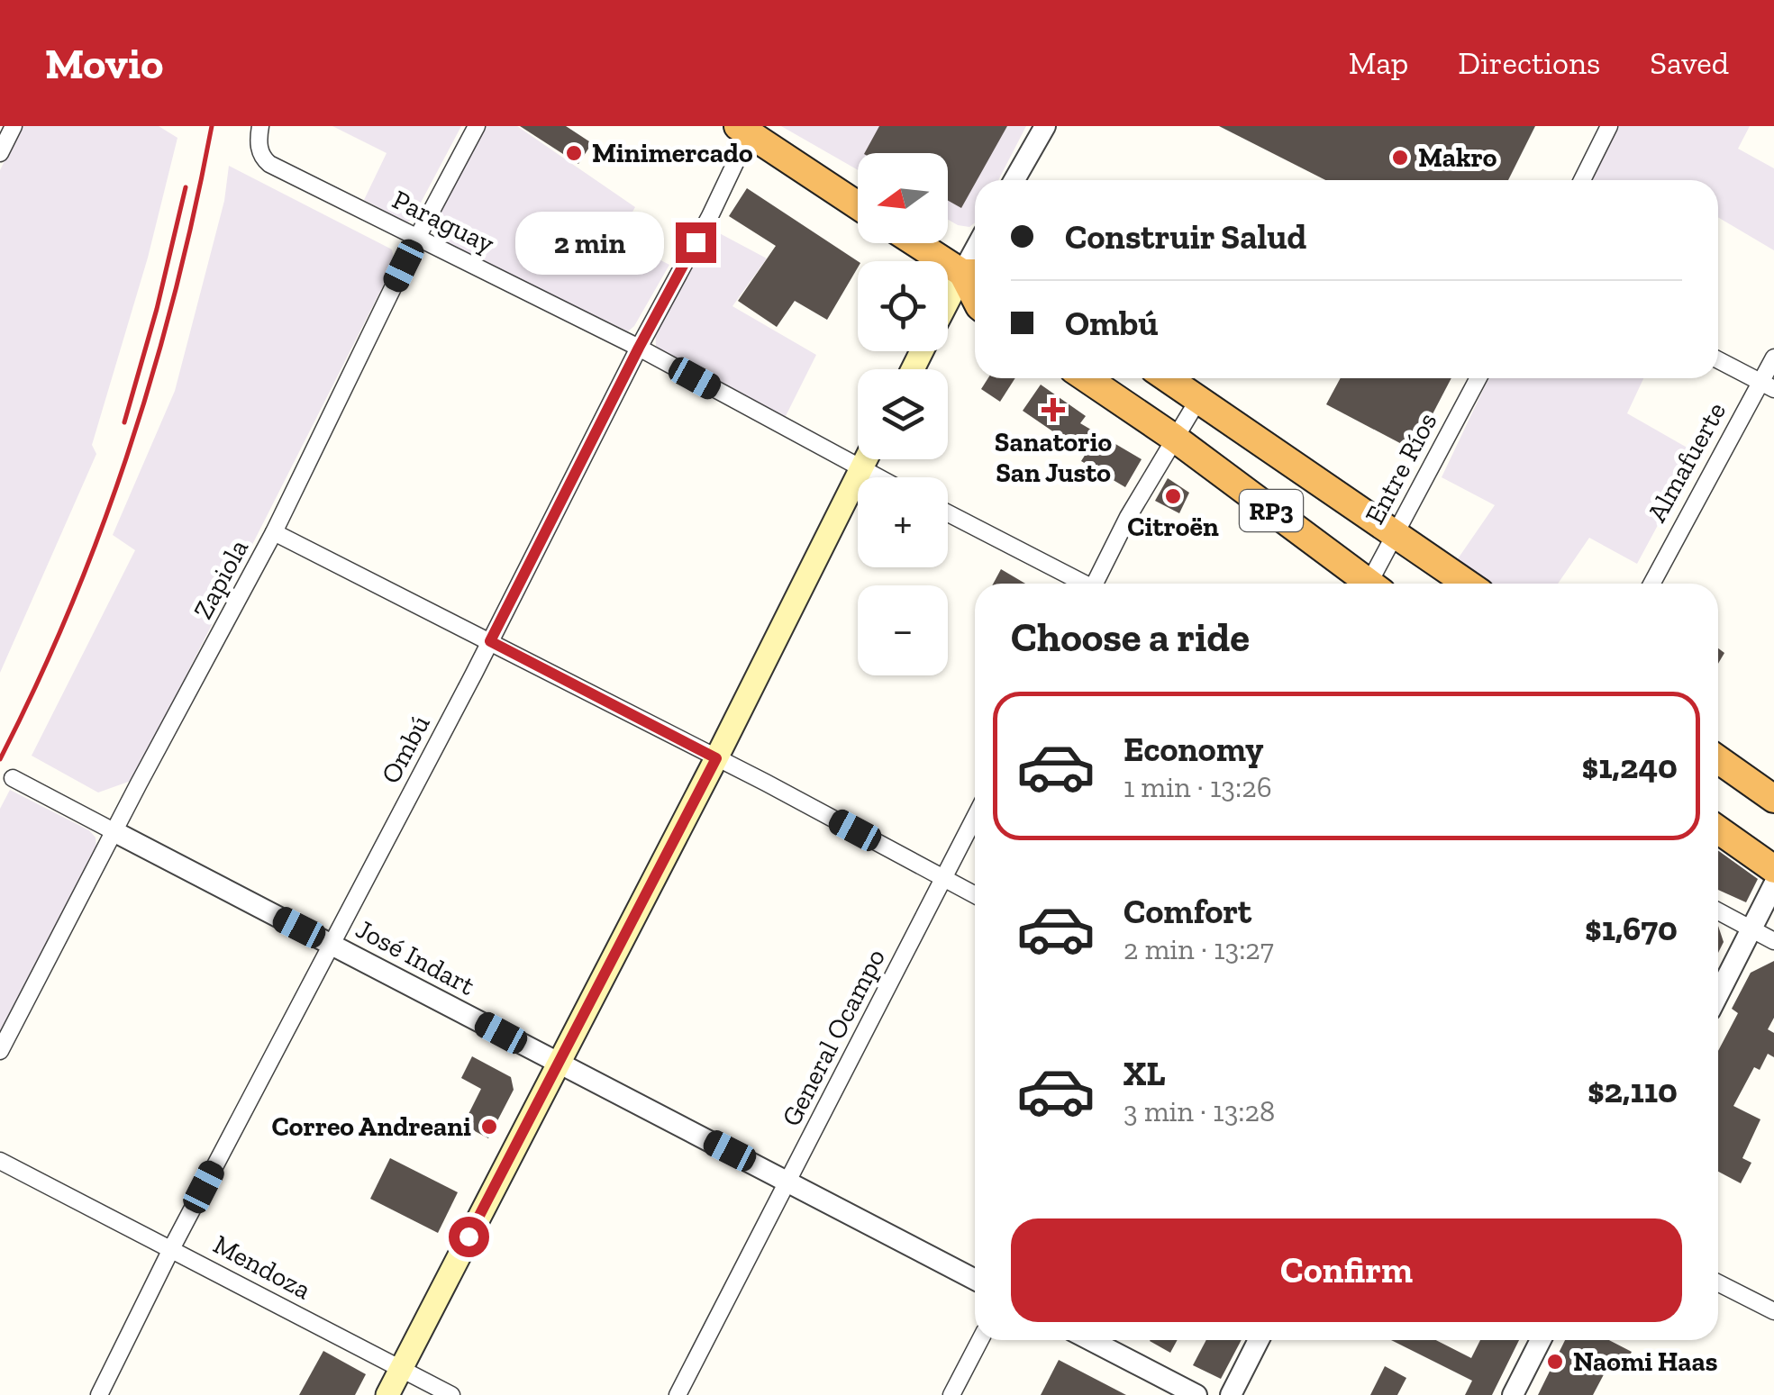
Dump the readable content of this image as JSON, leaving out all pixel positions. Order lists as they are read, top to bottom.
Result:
{
  "streets": {
    "highway": ["RP3"],
    "street": [
      "Paraguay",
      "Almafuerte",
      "Entre Ríos",
      "Zapiola",
      "Ombú",
      "José Indart",
      "General Ocampo",
      "Mendoza"
    ]
  },
  "crossings": [
    ["Paraguay", "Zapiola"],
    ["Paraguay", "Ombú"],
    ["Entre Ríos", "RP3"],
    ["Zapiola", "José Indart"],
    ["Ombú", "José Indart"],
    ["Ombú", "Mendoza"],
    ["José Indart", "General Ocampo"]
  ],
  "places": {
    "other": [
      "Minimercado",
      "Makro",
      "Citroën",
      "Correo Andreani",
      "Naomi Haas"
    ],
    "health": ["Sanatorio San Justo"]
  },
  "north": "left",
  "page": {
    "header": "Movio",
    "nav": ["Map", "Directions", "Saved"],
    "map_buttons": ["+", "−"],
    "banner": ["Construir Salud", "Ombú"],
    "bubble": "2 min",
    "heading": "Choose a ride",
    "list": [
      {
        "name": "Economy",
        "note": "1 min · 13:26",
        "value": "$1,240"
      },
      {
        "name": "Comfort",
        "note": "2 min · 13:27",
        "value": "$1,670"
      },
      {
        "name": "XL",
        "note": "3 min · 13:28",
        "value": "$2,110"
      }
    ],
    "buttons": "Confirm"
  }
}
